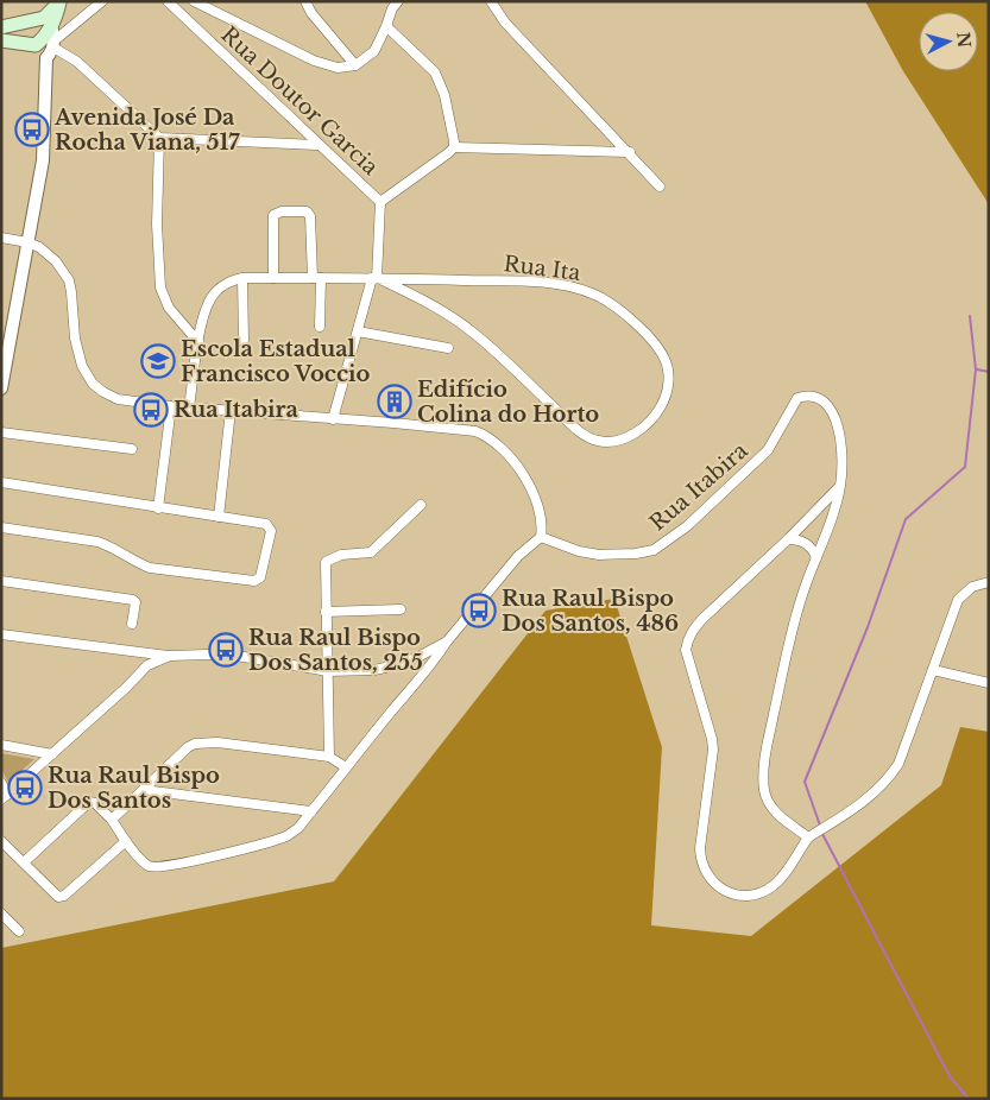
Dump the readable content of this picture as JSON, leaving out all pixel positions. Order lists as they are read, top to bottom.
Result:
{
  "streets": {
    "street": ["Rua Doutor Garcia", "Rua Ita", "Rua Itabira"]
  },
  "places": {
    "bus stop": [
      "Avenida José Da Rocha Viana, 517",
      "Rua Itabira",
      "Rua Raul Bispo Dos Santos, 486",
      "Rua Raul Bispo Dos Santos, 255",
      "Rua Raul Bispo Dos Santos"
    ],
    "school or university": ["Escola Estadual Francisco Voccio"],
    "building": ["Edifício Colina do Horto"]
  },
  "north": "right"
}
